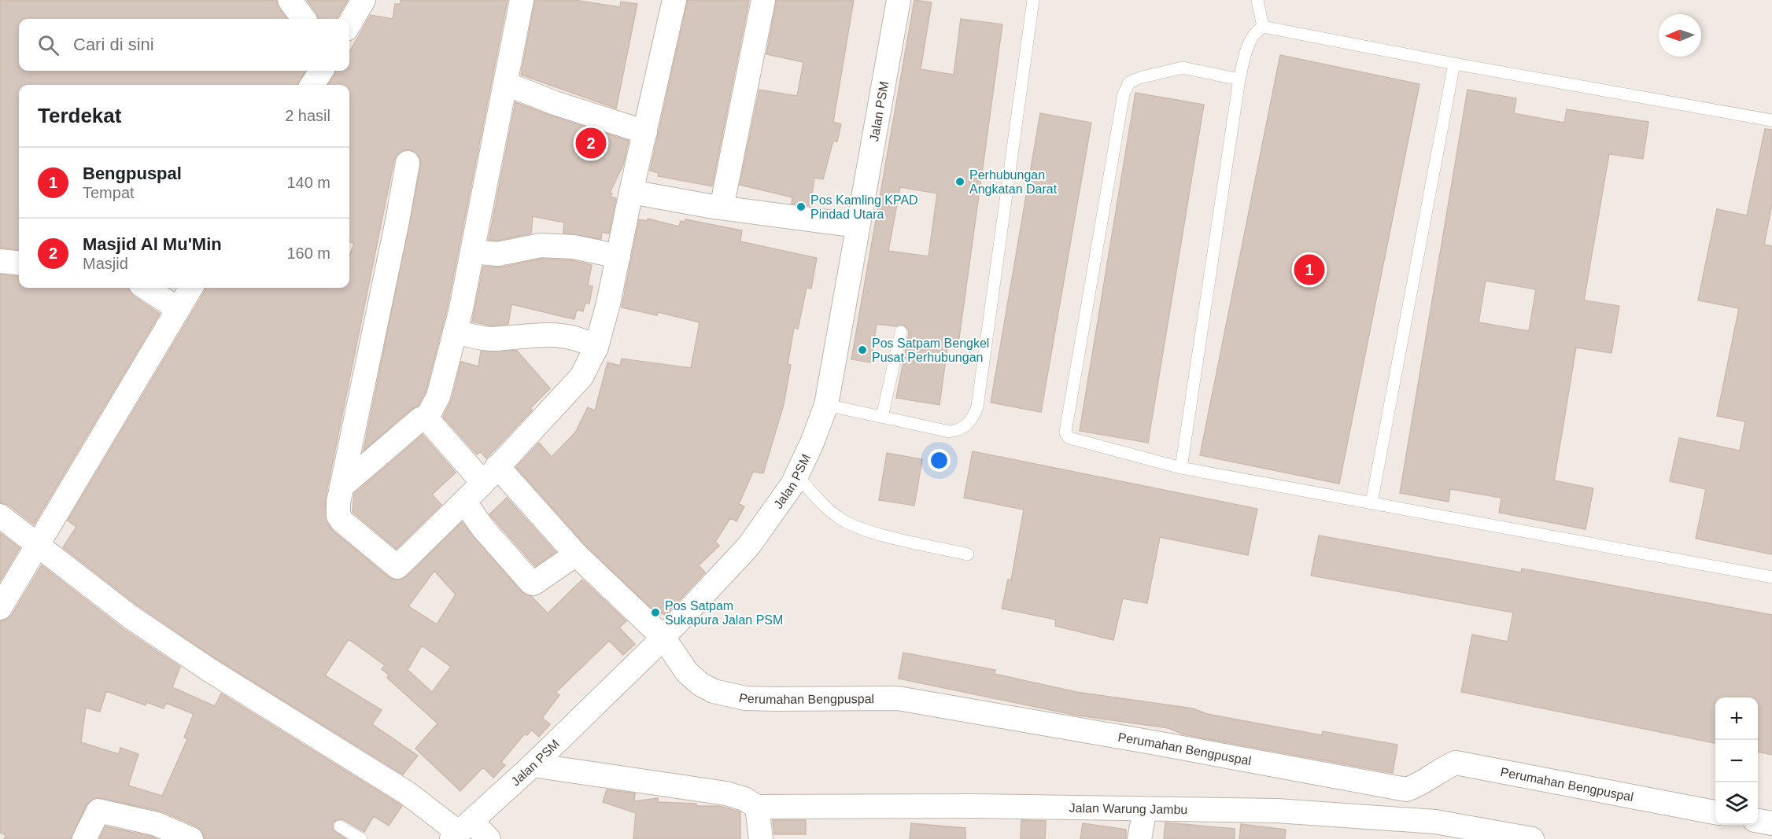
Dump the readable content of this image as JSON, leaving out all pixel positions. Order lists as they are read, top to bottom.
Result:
{
  "streets": {
    "street": ["Jalan PSM", "Perumahan Bengpuspal", "Jalan Warung Jambu"]
  },
  "crossings": [
    ["Jalan PSM", "Perumahan Bengpuspal"]
  ],
  "places": [
    "Perhubungan Angkatan Darat",
    "Pos Kamling KPAD Pindad Utara",
    "Pos Satpam Bengkel Pusat Perhubungan",
    "Pos Satpam Sukapura Jalan PSM"
  ],
  "north": "left",
  "page": {
    "search": "Cari di sini",
    "heading": ["Terdekat", "2 hasil"],
    "pins": ["2", "1"],
    "list": [
      {
        "mark": "1",
        "name": "Bengpuspal",
        "note": "Tempat",
        "value": "140 m"
      },
      {
        "mark": "2",
        "name": "Masjid Al Mu'Min",
        "note": "Masjid",
        "value": "160 m"
      }
    ],
    "map_buttons": ["+", "−"]
  }
}
